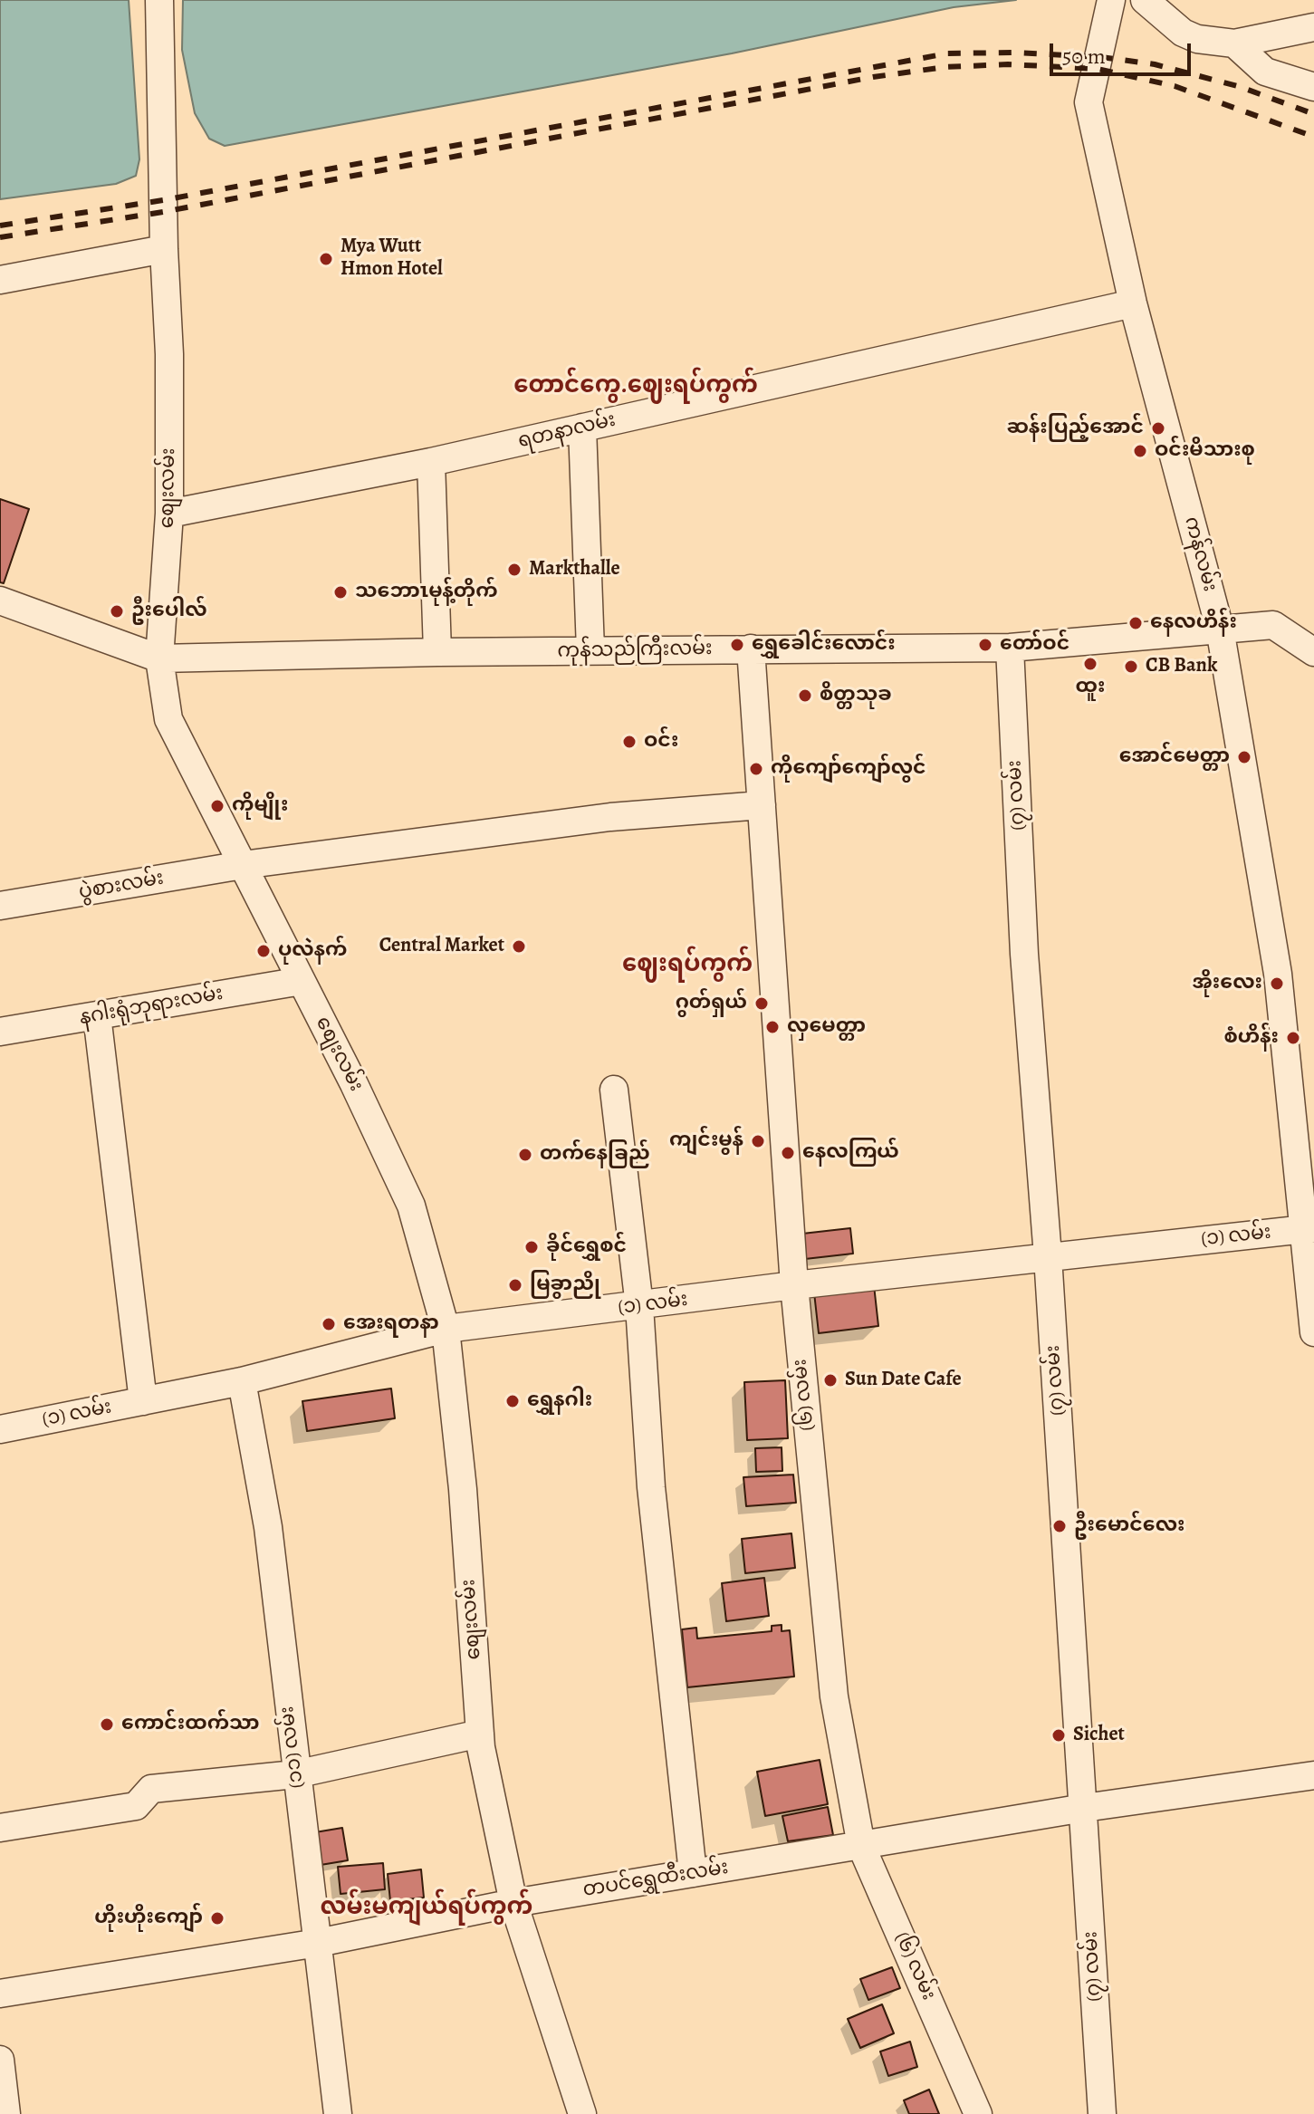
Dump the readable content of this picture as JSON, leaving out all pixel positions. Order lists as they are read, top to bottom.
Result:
{
  "streets": {
    "street": [
      "ရတနာလမ်း",
      "စျေးလမ်း",
      "ကန်လမ်း",
      "ကုန်သည်ကြီးလမ်း",
      "(၇) လမ်း",
      "ပွဲစားလမ်း",
      "နဂါးရုံဘုရားလမ်း",
      "(၁) လမ်း",
      "(၆) လမ်း",
      "(၁၁) လမ်း",
      "တပင်ရွှေထီးလမ်း"
    ]
  },
  "crossings": [
    ["ရတနာလမ်း", "စျေးလမ်း"],
    ["ရတနာလမ်း", "ကန်လမ်း"],
    ["စျေးလမ်း", "ကုန်သည်ကြီးလမ်း"],
    ["စျေးလမ်း", "ပွဲစားလမ်း"],
    ["စျေးလမ်း", "နဂါးရုံဘုရားလမ်း"],
    ["စျေးလမ်း", "(၁) လမ်း"],
    ["စျေးလမ်း", "တပင်ရွှေထီးလမ်း"],
    ["ကန်လမ်း", "ကုန်သည်ကြီးလမ်း"],
    ["ကန်လမ်း", "(၁) လမ်း"],
    ["ကုန်သည်ကြီးလမ်း", "(၇) လမ်း"],
    ["ကုန်သည်ကြီးလမ်း", "(၆) လမ်း"],
    ["(၇) လမ်း", "(၁) လမ်း"],
    ["(၇) လမ်း", "တပင်ရွှေထီးလမ်း"],
    ["ပွဲစားလမ်း", "(၆) လမ်း"],
    ["(၁) လမ်း", "(၆) လမ်း"],
    ["(၁) လမ်း", "(၁၁) လမ်း"],
    ["(၆) လမ်း", "တပင်ရွှေထီးလမ်း"],
    ["(၁၁) လမ်း", "တပင်ရွှေထီးလမ်း"]
  ],
  "districts": ["တောင်ကွေ.ဈေးရပ်ကွက်", "ဈေးရပ်ကွက်", "လမ်းမကျယ်ရပ်ကွက်"],
  "places": [
    "Mya Wutt Hmon Hotel",
    "ဆန်းပြည့်အောင်",
    "ဝင်းမိသားစု",
    "Markthalle",
    "သဘောၤမုန့်တိုက်",
    "ဦးပေါလ်",
    "နေလဟိန်း",
    "ရွှေခေါင်းလောင်း",
    "တော်ဝင်",
    "ထူး",
    "CB Bank",
    "စိတ္တသုခ",
    "ဝင်း",
    "အောင်မေတ္တာ",
    "ကိုကျော်ကျော်လွင်",
    "ကိုမျိုး",
    "Central Market",
    "ပုလဲနက်",
    "အိုးလေး",
    "ဂွတ်ရှယ်",
    "လှမေတ္တာ",
    "စံဟိန်း",
    "ကျင်းမွန်",
    "နေလကြယ်",
    "တက်နေခြည်",
    "ခိုင်ရွှေစင်",
    "မြခွာညို",
    "အေးရတနာ",
    "Sun Date Cafe",
    "ရွှေနဂါး",
    "ဦးမောင်လေး",
    "ကောင်းထက်သာ",
    "Sichet",
    "ဟိုးဟိုးကျော်"
  ],
  "scale_bar": "50 m"
}
